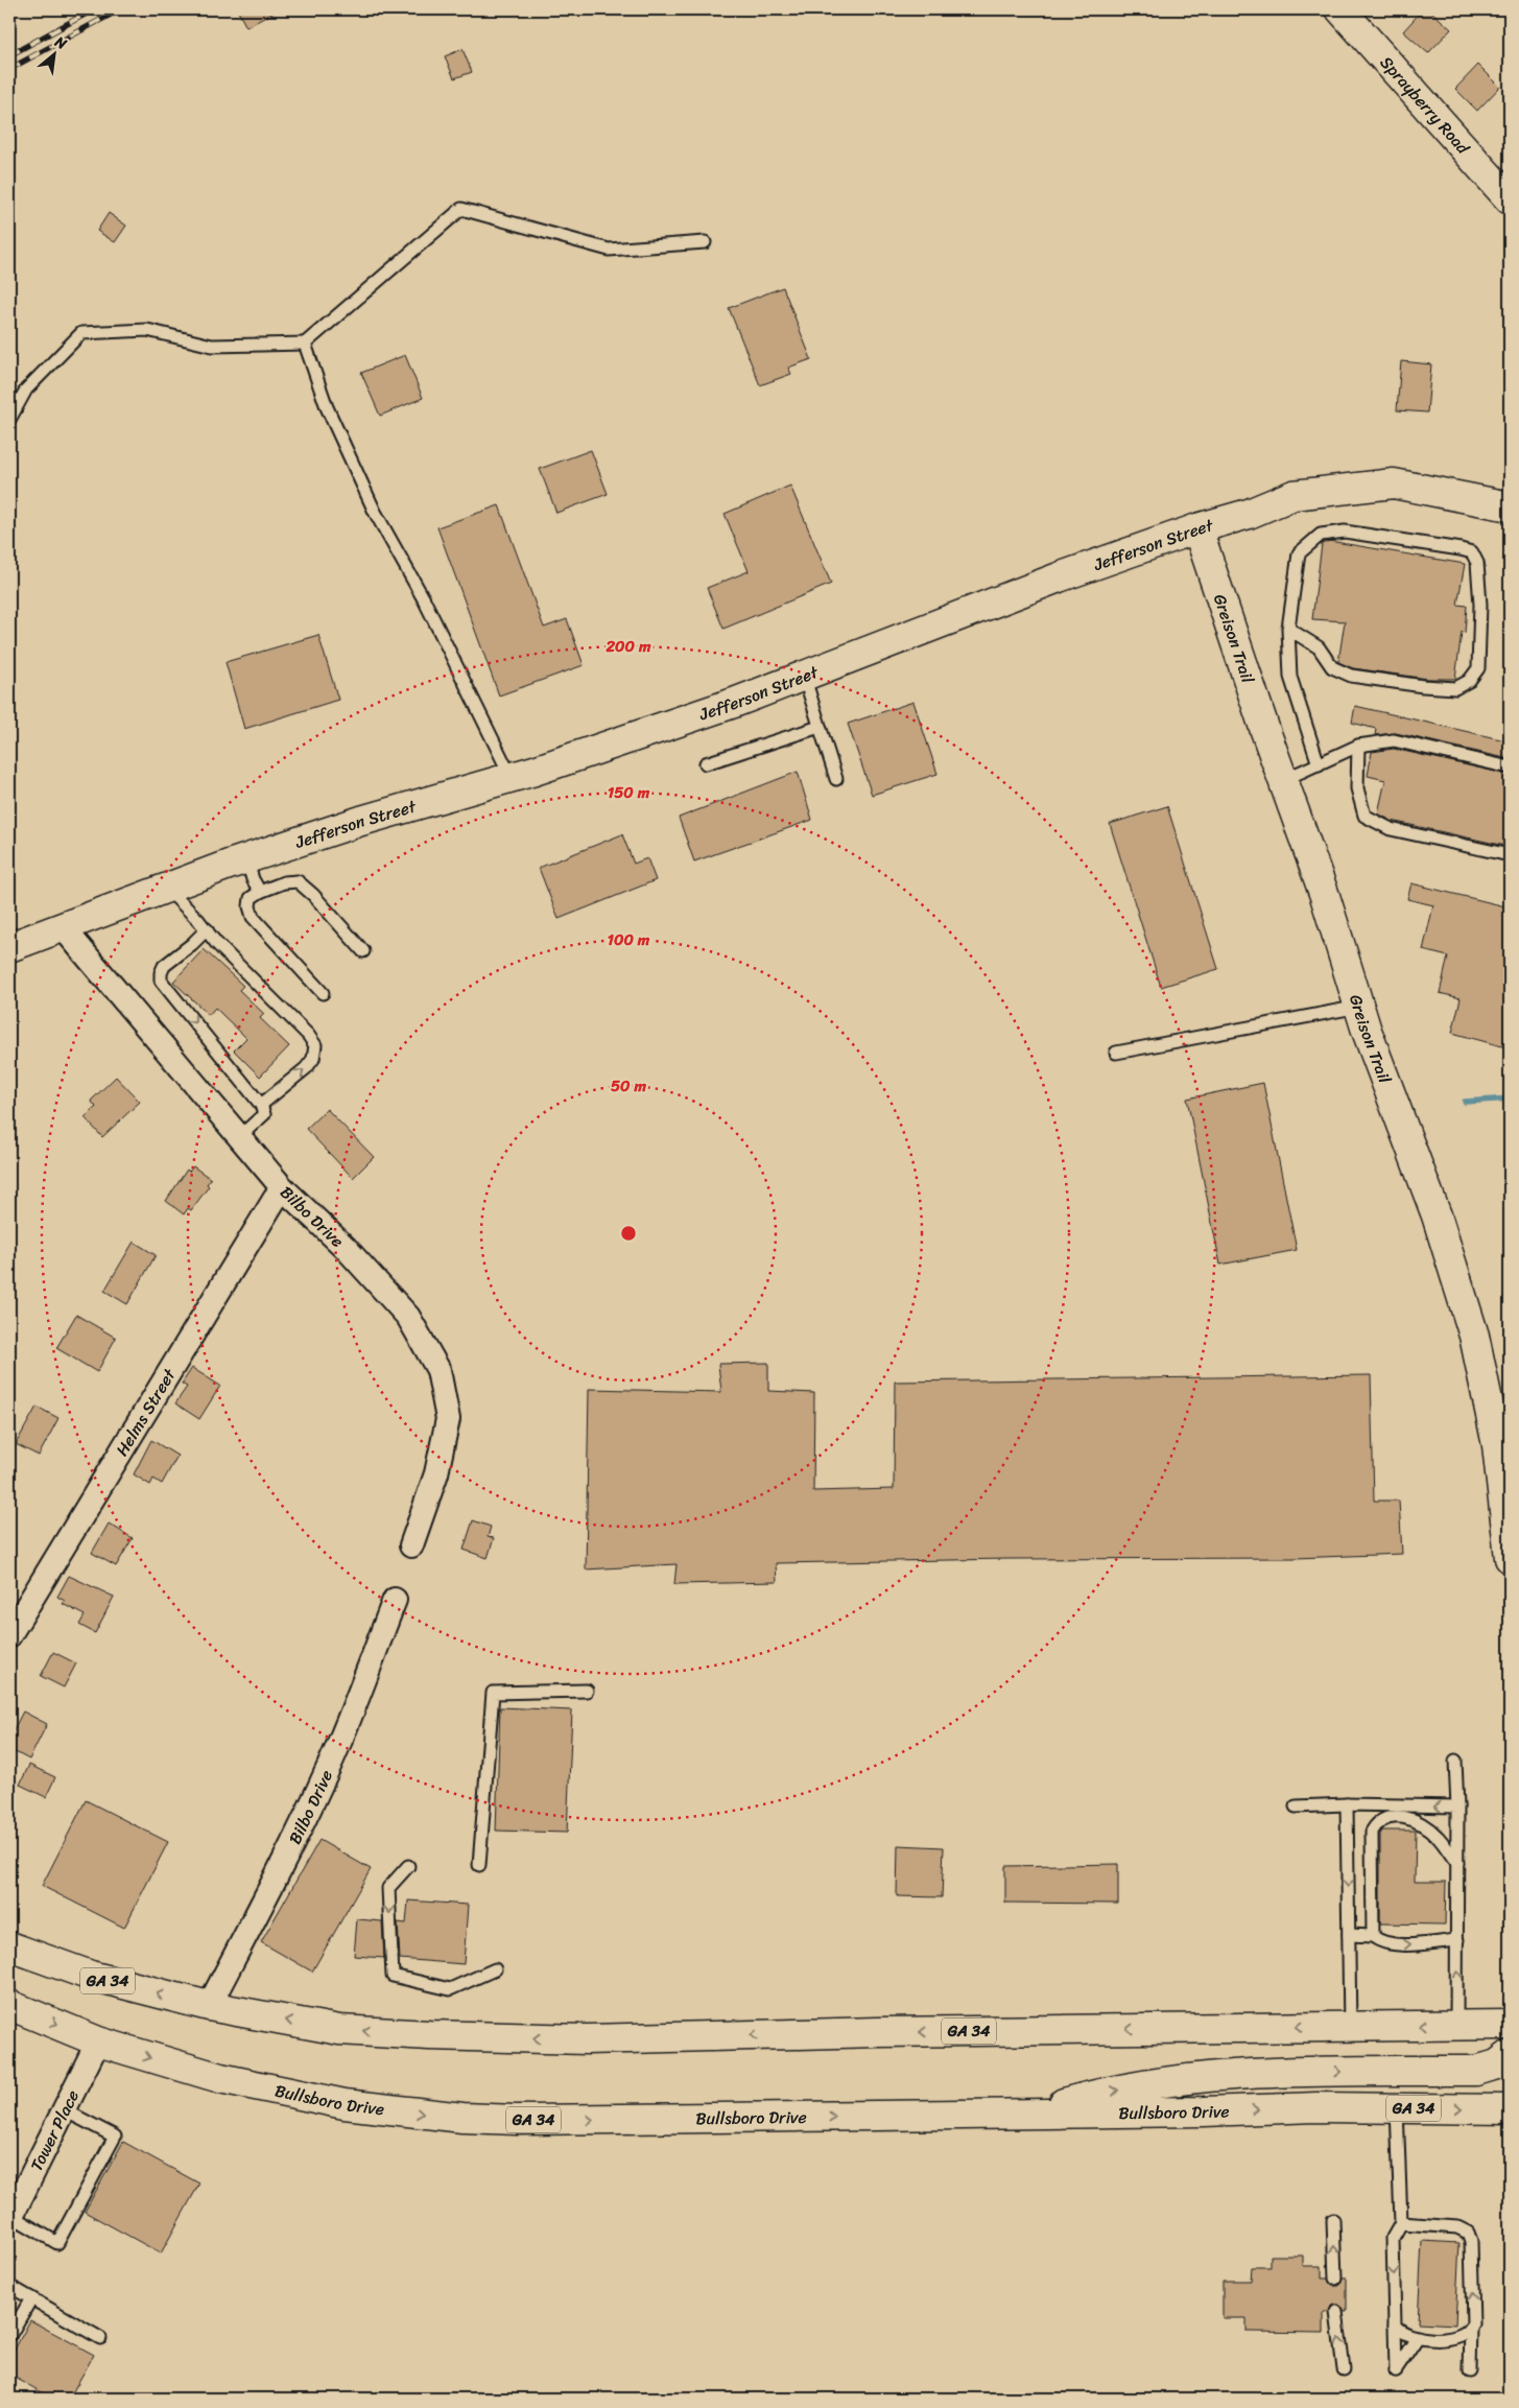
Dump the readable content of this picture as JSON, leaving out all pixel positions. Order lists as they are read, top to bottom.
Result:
{
  "streets": {
    "main road": [
      "Sprayberry Road",
      "Jefferson Street",
      "Greison Trail",
      "GA 34",
      "Bullsboro Drive"
    ],
    "street": ["Bilbo Drive", "Helms Street", "Tower Place"]
  },
  "crossings": [
    ["Jefferson Street", "Greison Trail"],
    ["Jefferson Street", "Bilbo Drive"],
    ["Bilbo Drive", "Helms Street"],
    ["Bilbo Drive", "GA 34"],
    ["Bullsboro Drive", "Tower Place"]
  ],
  "north": "top right",
  "rings": [
    "200 m",
    "150 m",
    "100 m",
    "50 m"
  ]
}
